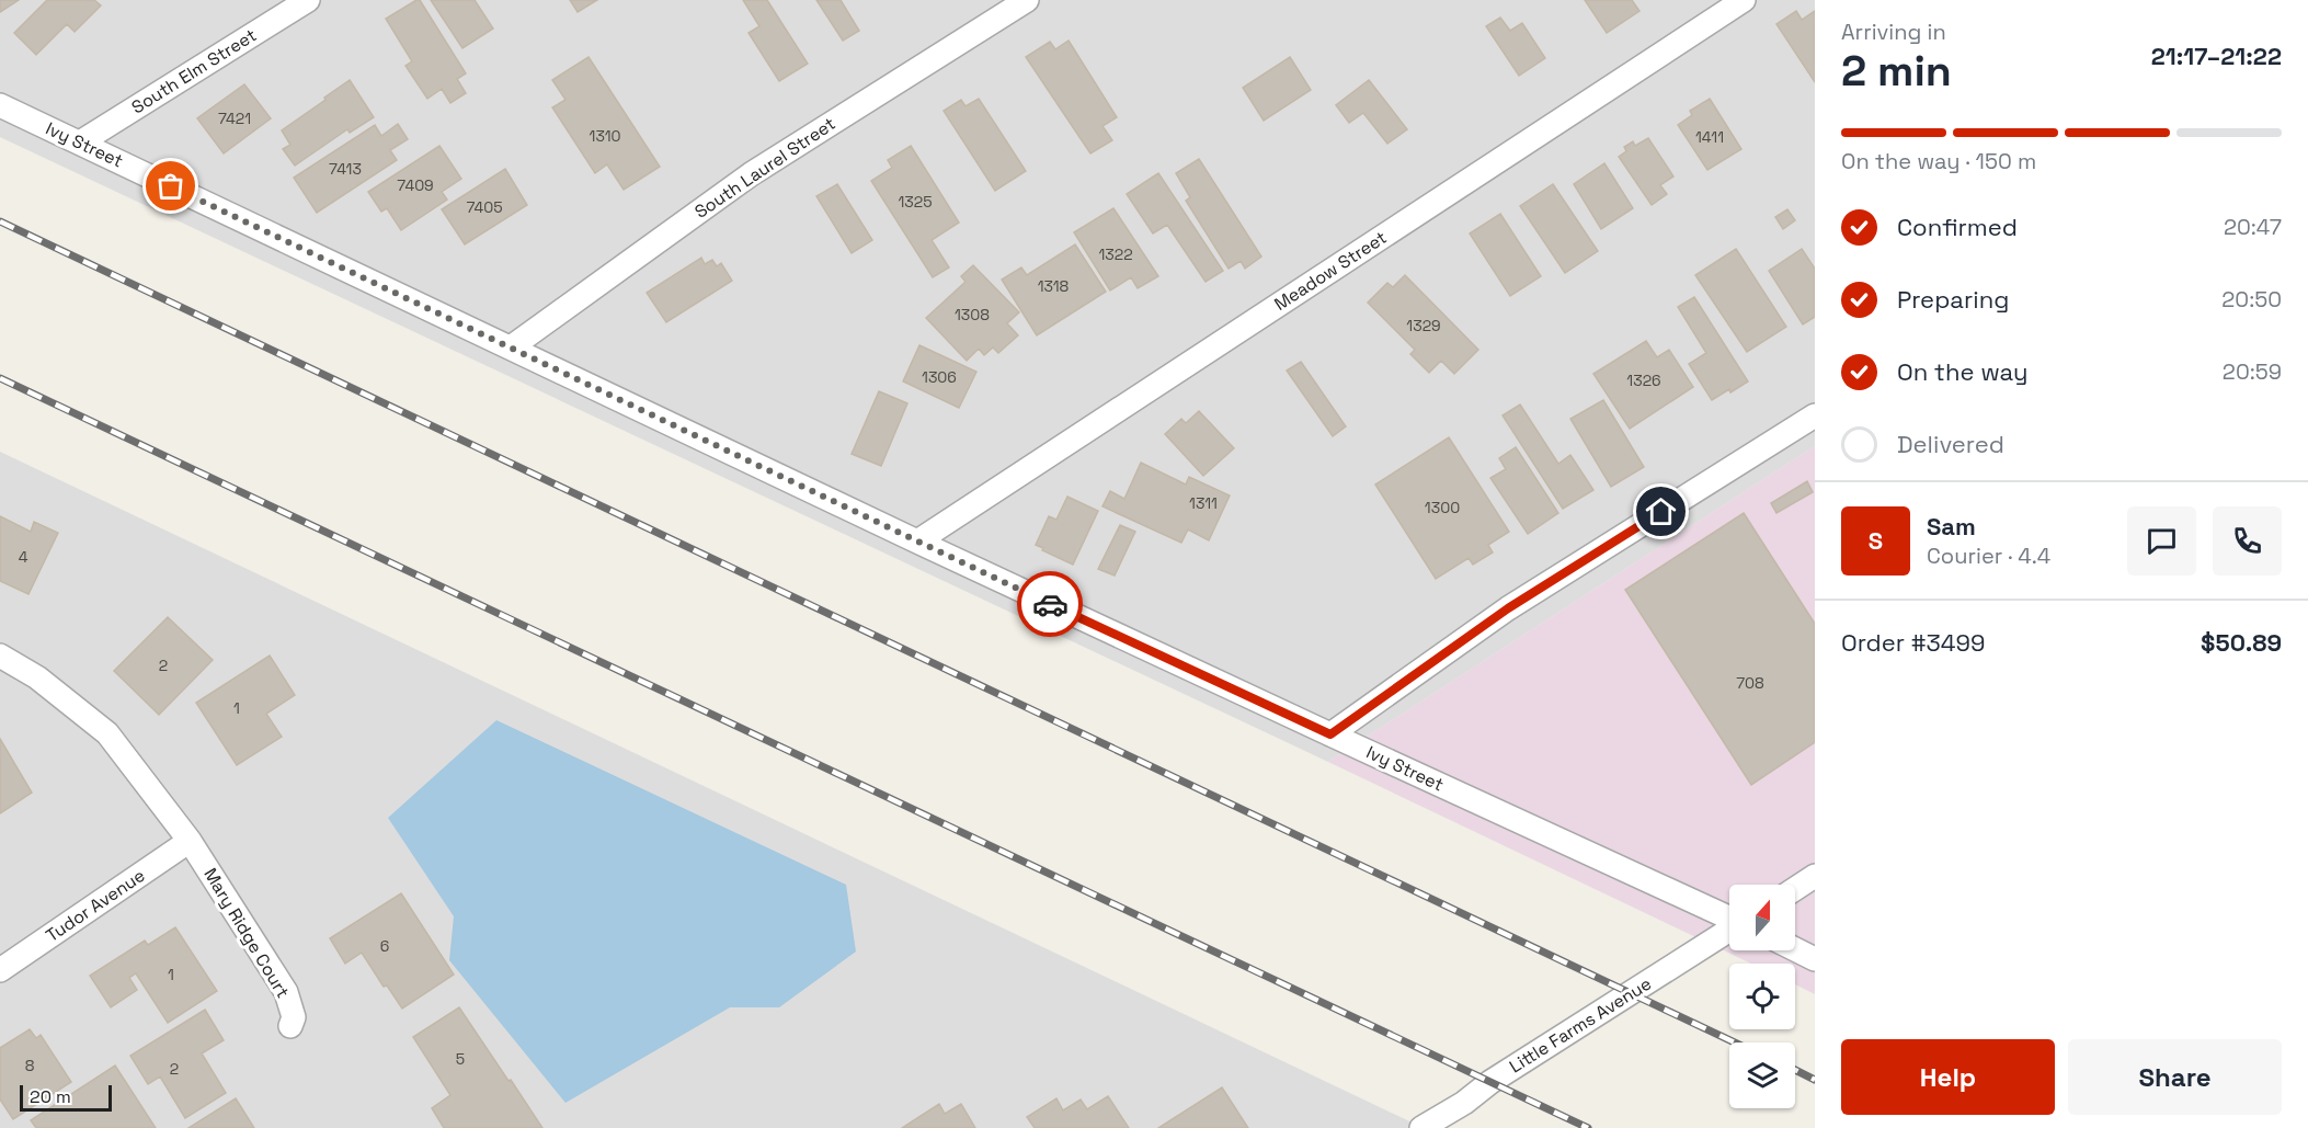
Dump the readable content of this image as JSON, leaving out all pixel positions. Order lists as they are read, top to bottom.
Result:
{
  "streets": {
    "street": [
      "South Elm Street",
      "Ivy Street",
      "South Laurel Street",
      "Meadow Street",
      "Tudor Avenue",
      "Mary Ridge Court",
      "Little Farms Avenue"
    ]
  },
  "crossings": [
    ["South Elm Street", "Ivy Street"],
    ["Ivy Street", "South Laurel Street"],
    ["Ivy Street", "Meadow Street"],
    ["Tudor Avenue", "Mary Ridge Court"]
  ],
  "house_numbers": [
    "7421",
    "1310",
    "1411",
    "7413",
    "7409",
    "1325",
    "7405",
    "1322",
    "1318",
    "1308",
    "1329",
    "1306",
    "1326",
    "1311",
    "1300",
    "4",
    "2",
    "708",
    "1",
    "6",
    "1",
    "5",
    "8",
    "2"
  ],
  "scale_bar": "20 m",
  "north": "top",
  "page": {
    "heading": ["2 min", "Arriving in", "21:17–21:22"],
    "panel": [
      "Sam",
      "Courier · 4.4",
      "Order #3499",
      "$50.89"
    ],
    "bar": "On the way · 150 m",
    "list": [
      ["Confirmed", "20:47"],
      ["Preparing", "20:50"],
      ["On the way", "20:59"],
      "Delivered"
    ],
    "round": "S",
    "buttons": ["Help", "Share"],
    "scale": "20 m"
  }
}
